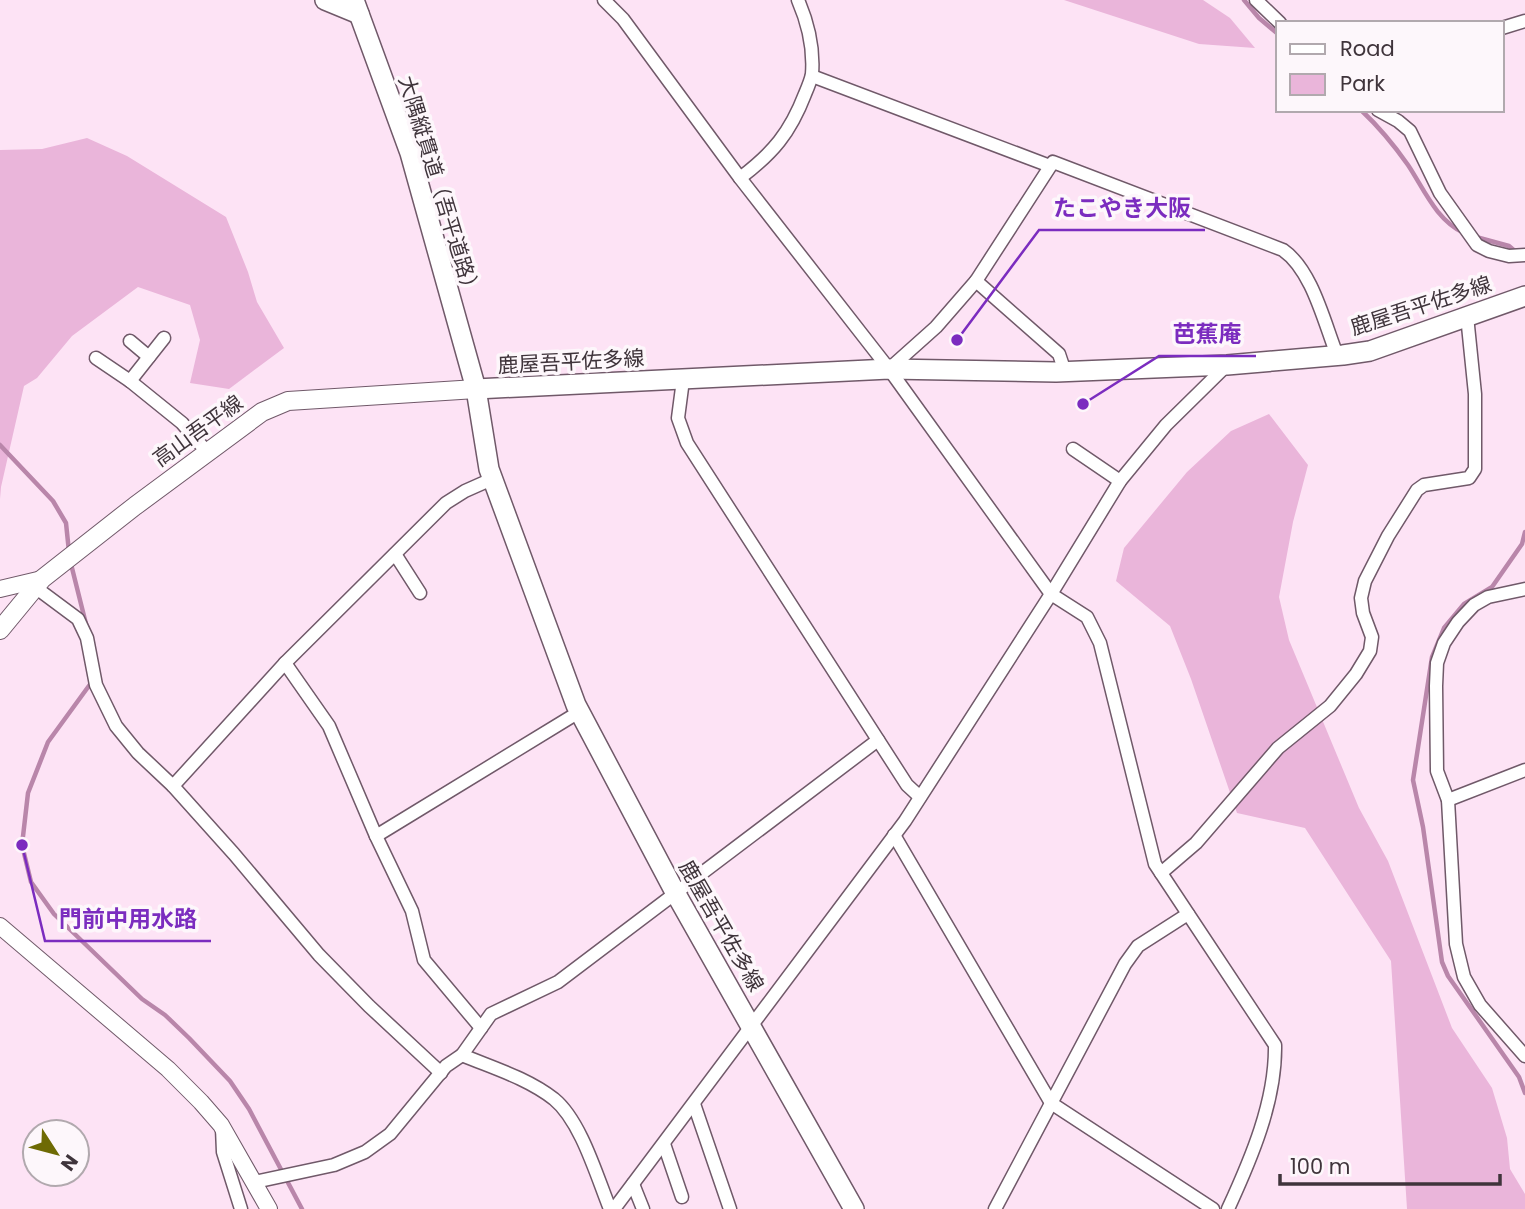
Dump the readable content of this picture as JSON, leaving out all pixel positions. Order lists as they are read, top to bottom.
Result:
{
  "streets": {
    "main road": ["大隅縦貫道（吾平道路）", "鹿屋吾平佐多線", "高山吾平線"]
  },
  "crossings": [
    ["大隅縦貫道（吾平道路）", "鹿屋吾平佐多線"],
    ["大隅縦貫道（吾平道路）", "高山吾平線"],
    ["鹿屋吾平佐多線", "高山吾平線"]
  ],
  "places": ["たこやき大阪", "芭蕉庵", "門前中用水路"],
  "legend": ["Road", "Park"],
  "scale_bar": "100 m",
  "north": "bottom right"
}
